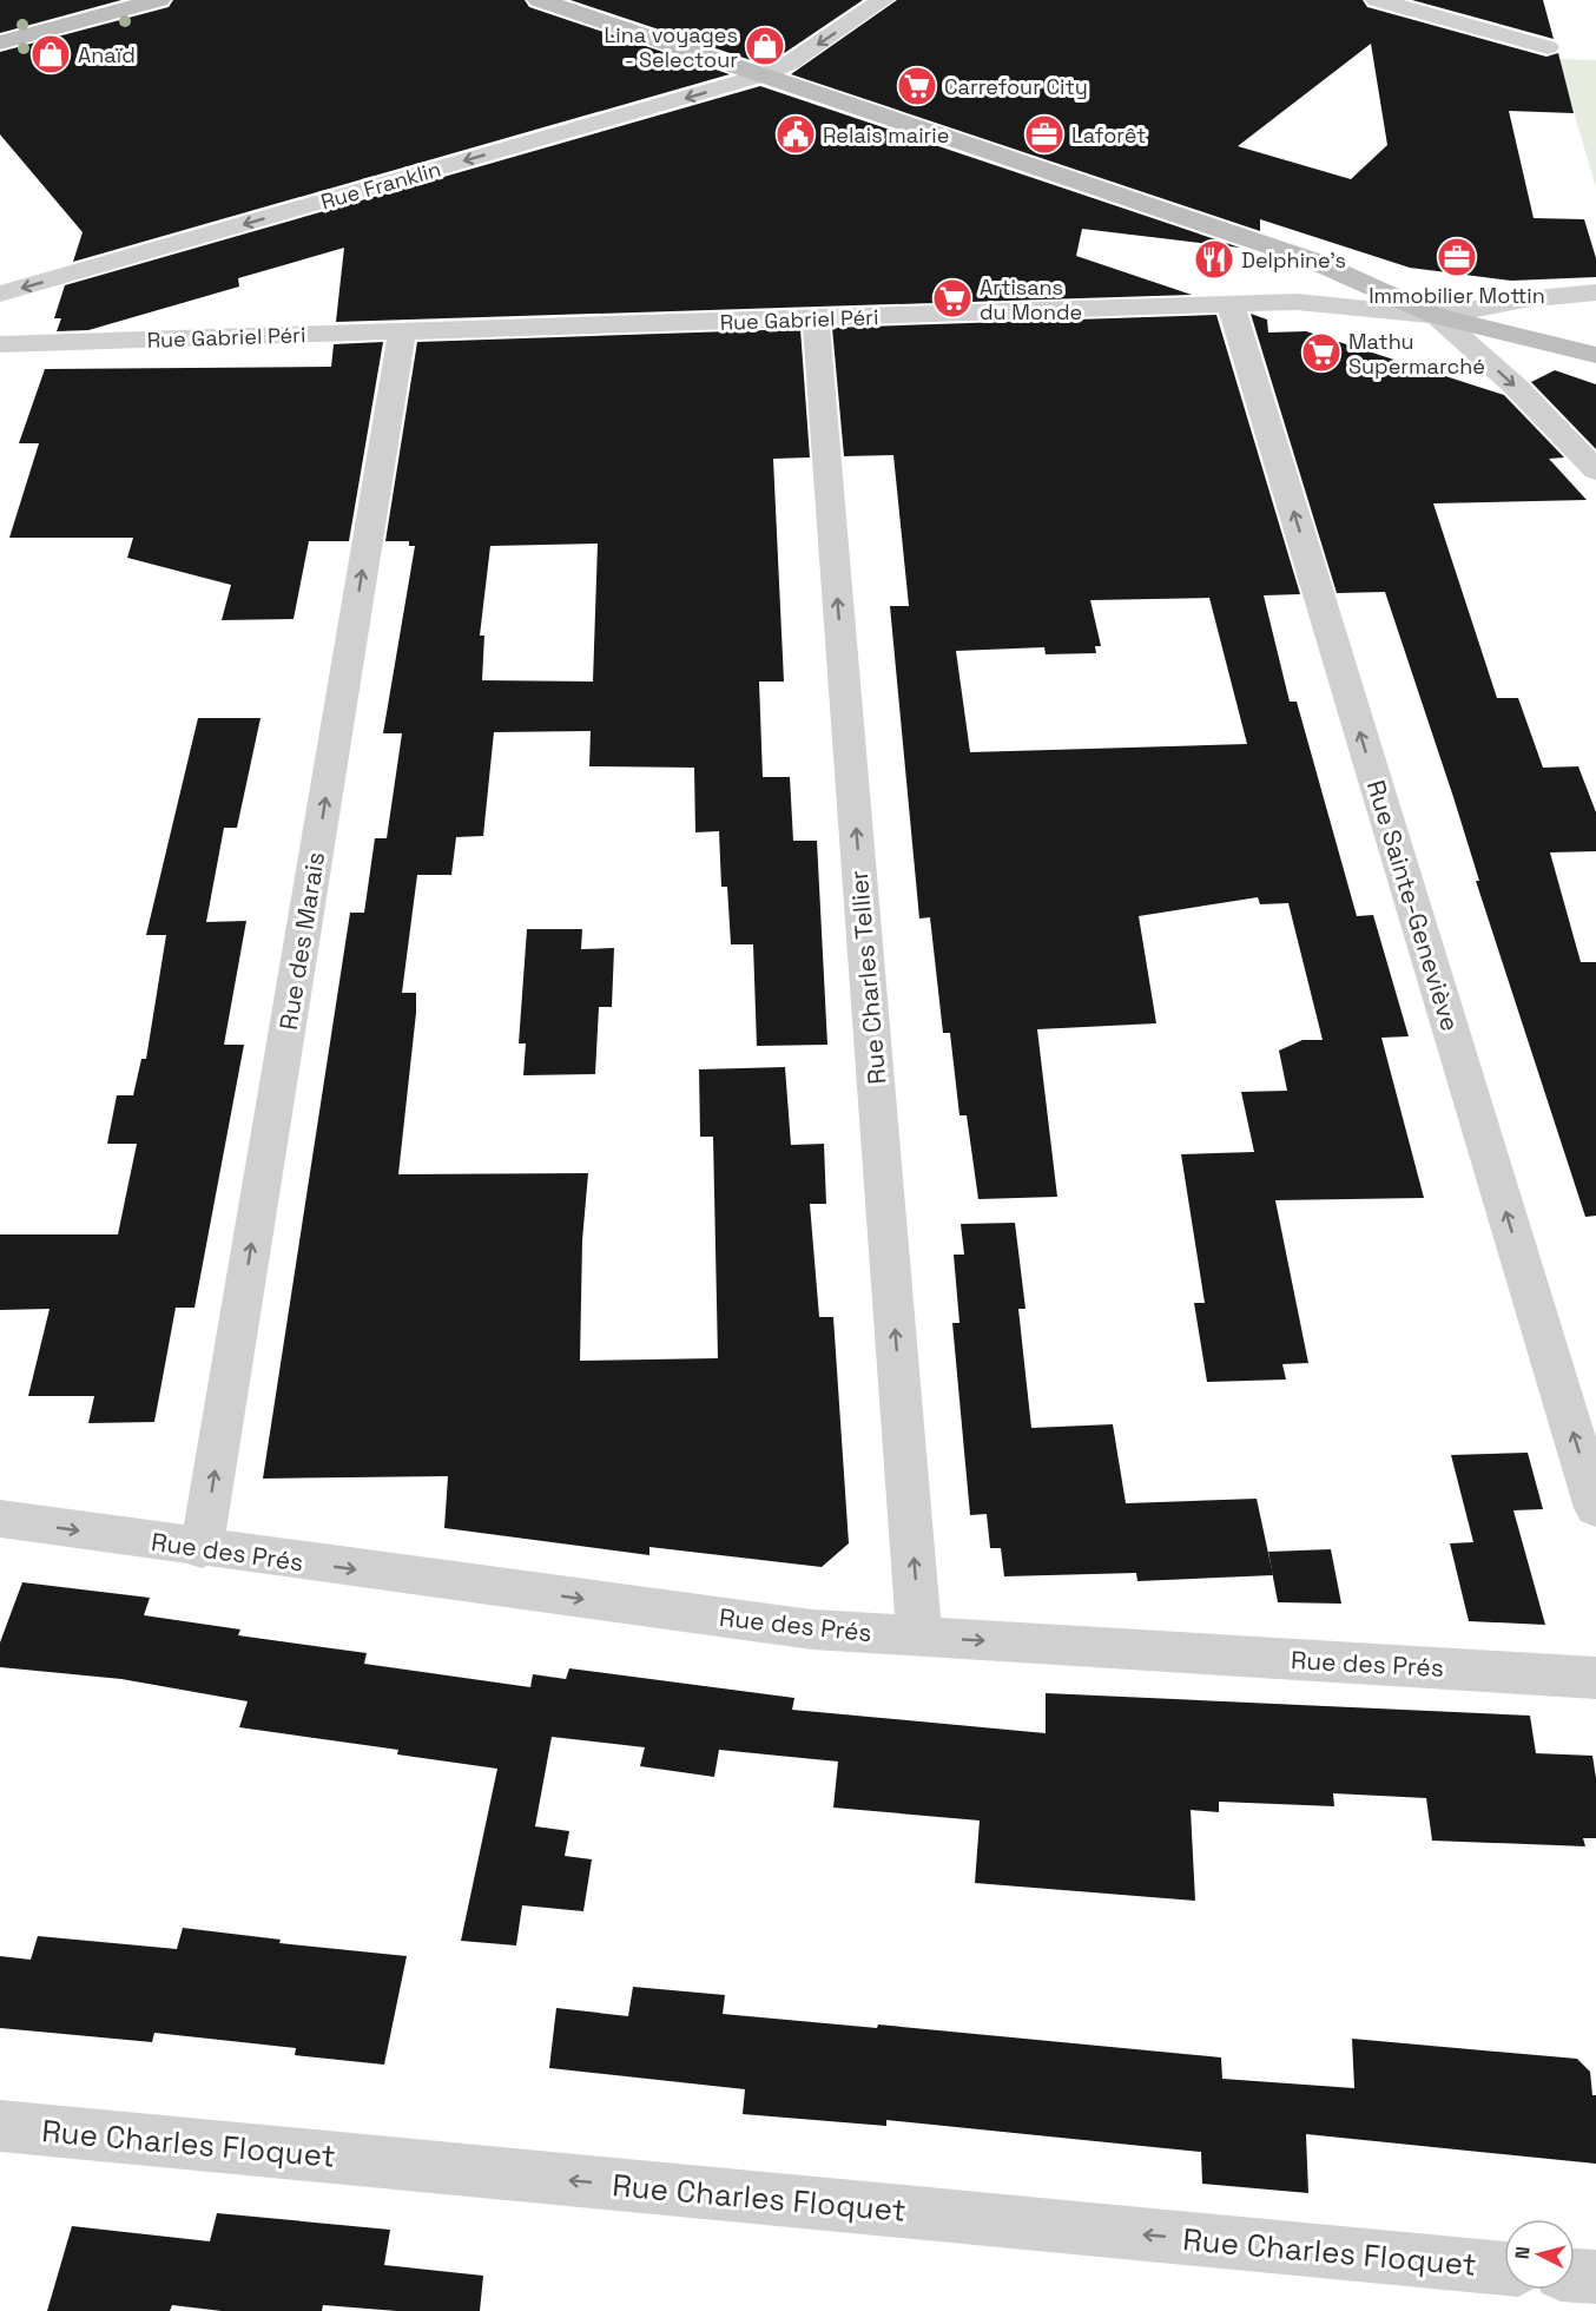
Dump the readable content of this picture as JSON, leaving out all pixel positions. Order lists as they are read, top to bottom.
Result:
{
  "streets": {
    "street": [
      "Rue Franklin",
      "Rue Gabriel Péri",
      "Rue Sainte-Geneviève",
      "Rue des Marais",
      "Rue Charles Tellier",
      "Rue des Prés",
      "Rue Charles Floquet"
    ]
  },
  "crossings": [
    ["Rue Gabriel Péri", "Rue Sainte-Geneviève"],
    ["Rue Gabriel Péri", "Rue des Marais"],
    ["Rue Gabriel Péri", "Rue Charles Tellier"],
    ["Rue des Marais", "Rue des Prés"],
    ["Rue Charles Tellier", "Rue des Prés"]
  ],
  "one_way": [
    "Rue Franklin",
    "Rue Sainte-Geneviève",
    "Rue des Marais",
    "Rue Charles Tellier",
    "Rue des Prés",
    "Rue Charles Floquet"
  ],
  "places": {
    "shop": ["Lina voyages - Selectour", "Anaïd"],
    "supermarket": ["Carrefour City", "Artisans du Monde", "Mathu Supermarché"],
    "public building": ["Relais mairie"],
    "office": ["Laforêt", "Immobilier Mottin"],
    "restaurant": ["Delphine's"]
  },
  "north": "left"
}
